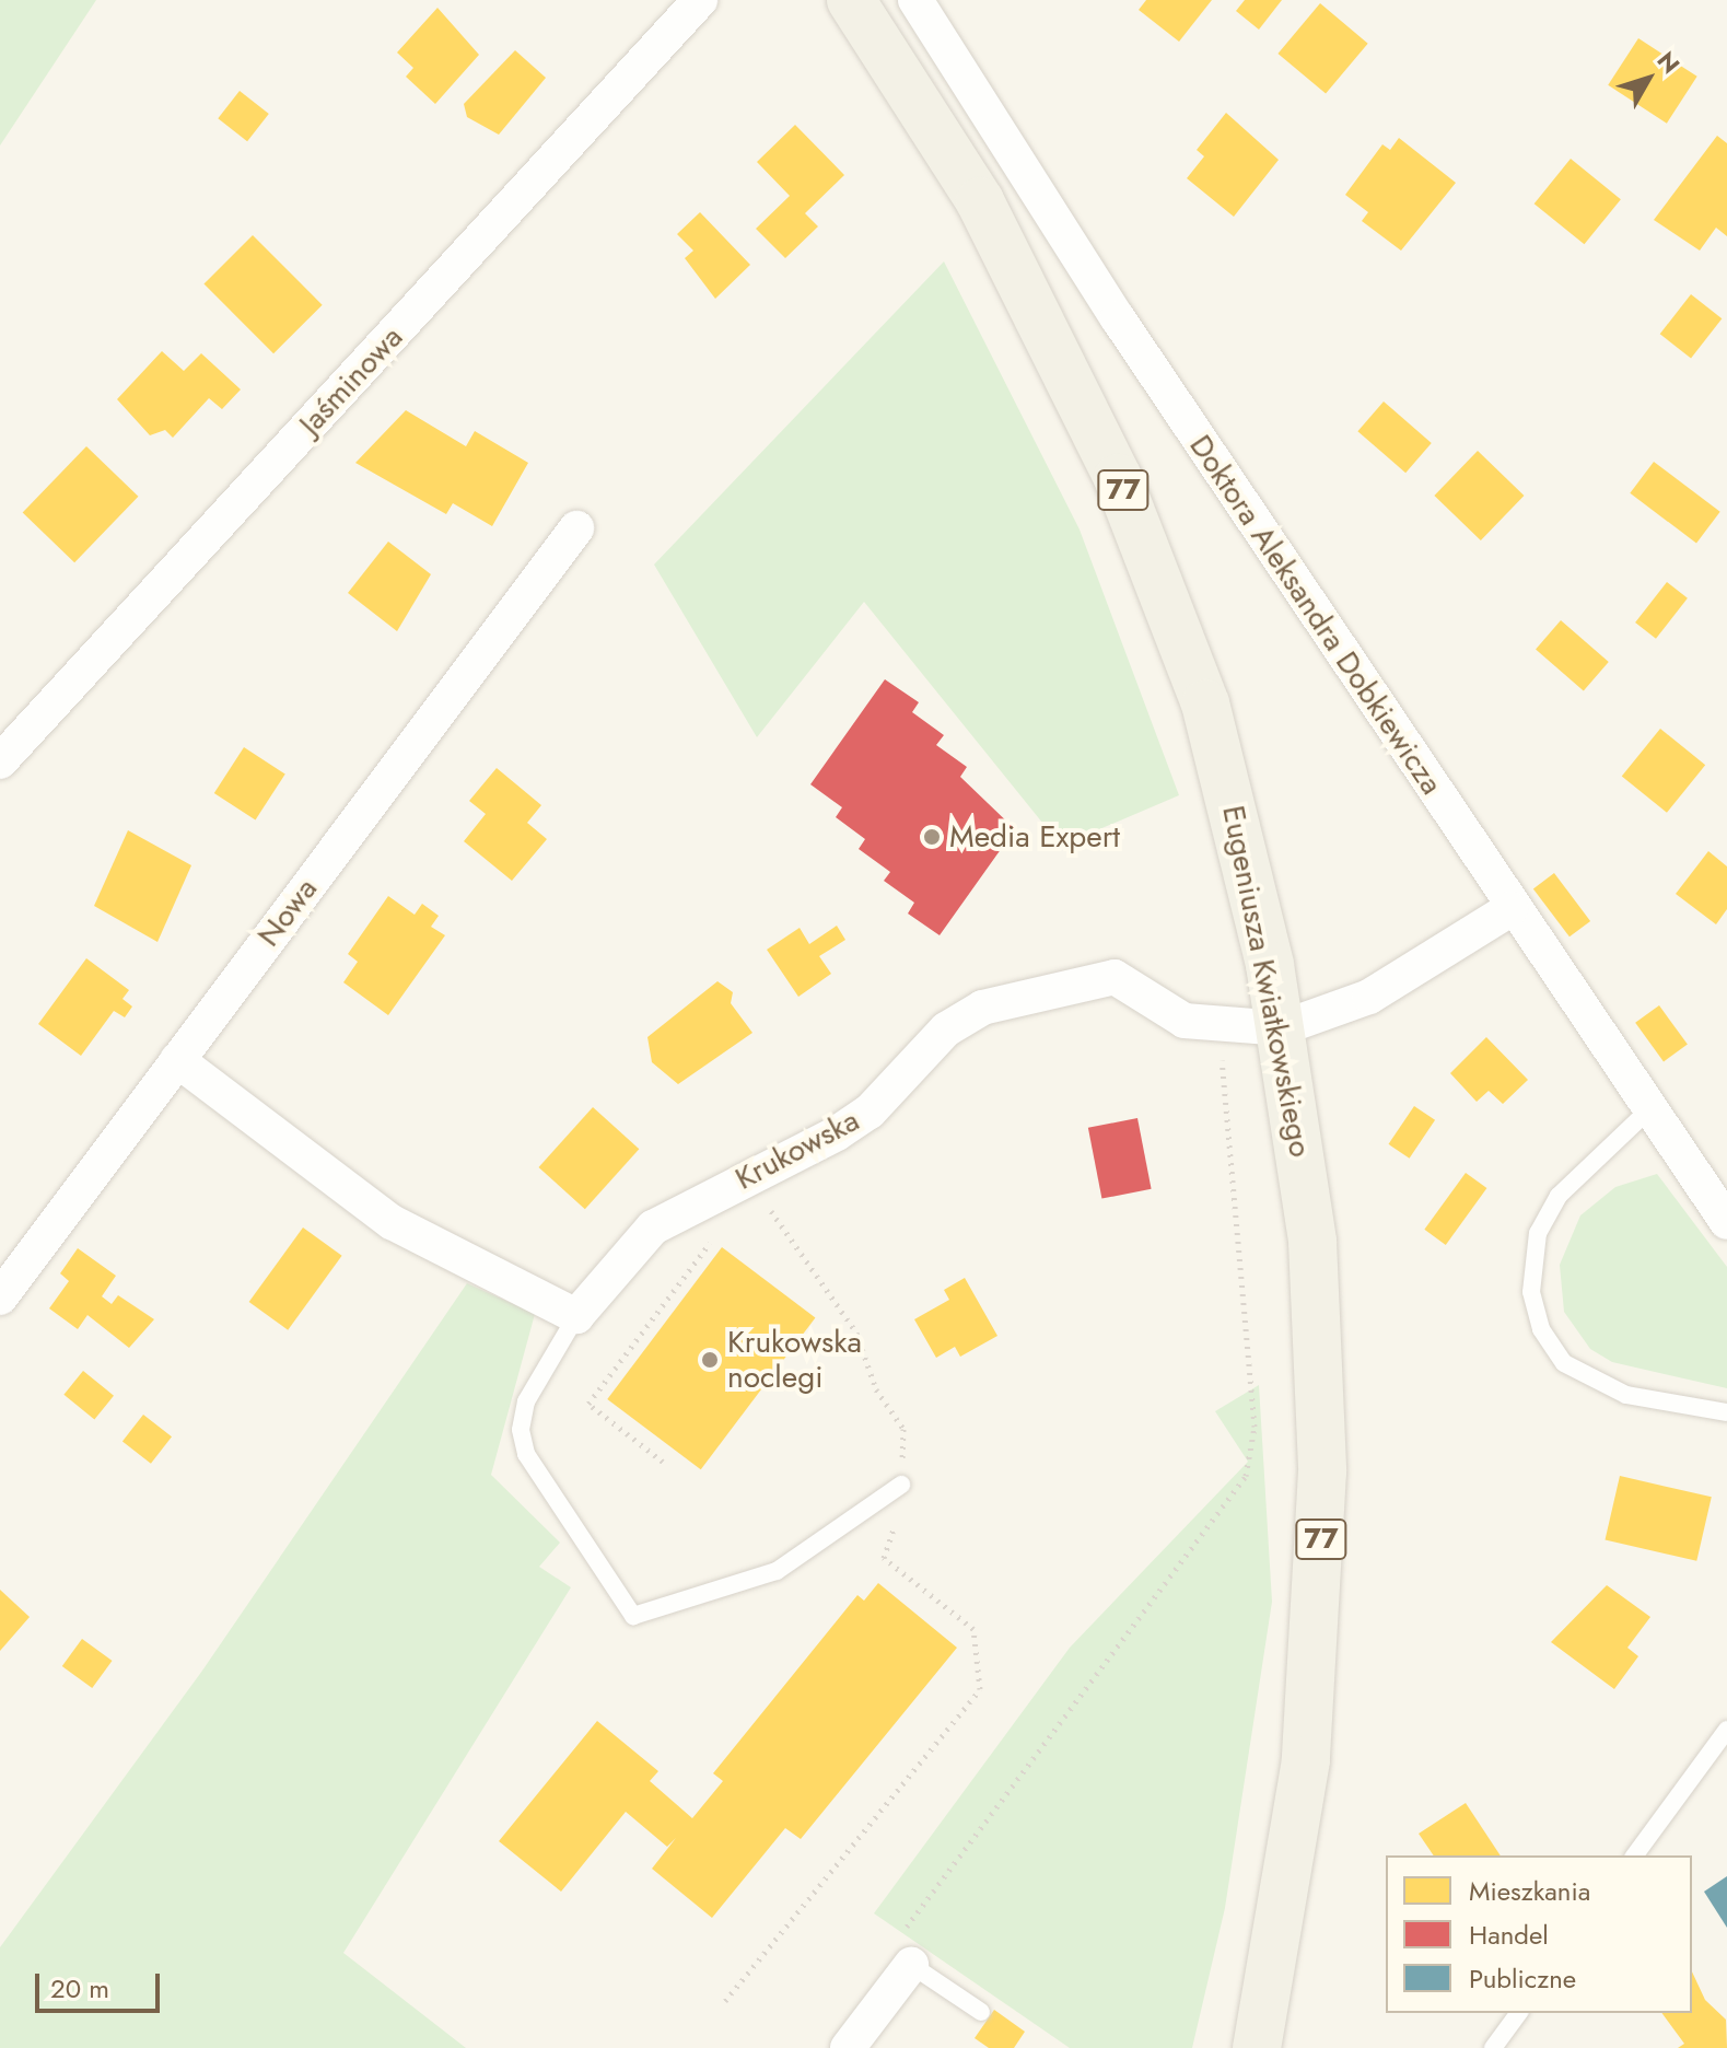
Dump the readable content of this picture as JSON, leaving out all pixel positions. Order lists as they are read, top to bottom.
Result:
{
  "streets": {
    "main road": ["77", "Eugeniusza Kwiatkowskiego"],
    "street": [
      "Jaśminowa",
      "Doktora Aleksandra Dobkiewicza",
      "Nowa",
      "Krukowska"
    ]
  },
  "crossings": [
    ["Doktora Aleksandra Dobkiewicza", "Krukowska"],
    ["Eugeniusza Kwiatkowskiego", "Krukowska"]
  ],
  "places": ["Media Expert", "Krukowska noclegi"],
  "legend": ["Mieszkania", "Handel", "Publiczne"],
  "scale_bar": "20 m",
  "north": "top right"
}
